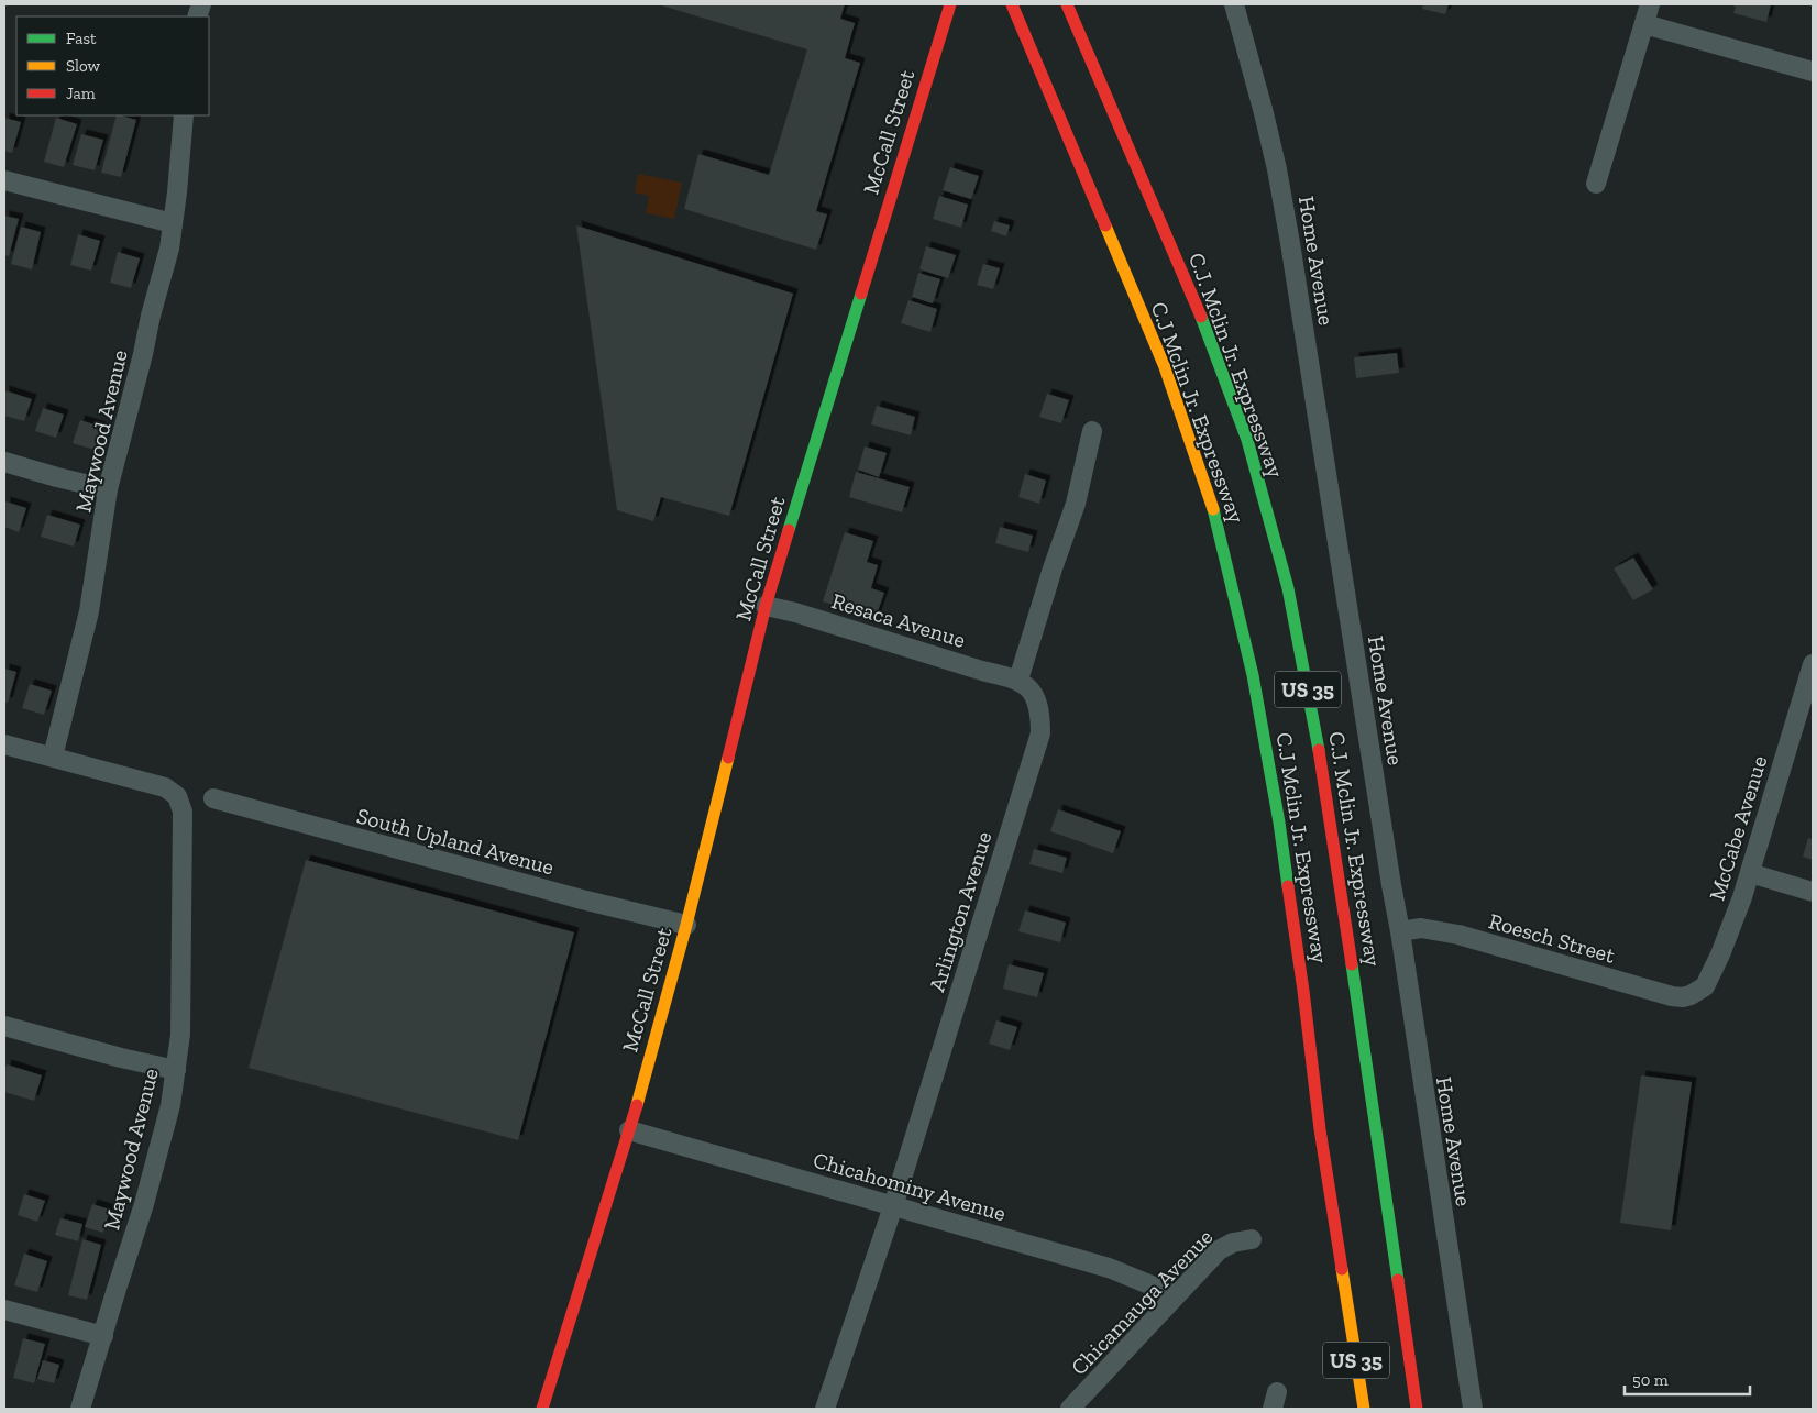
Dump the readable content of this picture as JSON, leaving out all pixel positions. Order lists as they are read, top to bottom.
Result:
{
  "streets": {
    "main road": [
      "McCall Street",
      "C.J. Mclin Jr. Expressway",
      "C.J Mclin Jr. Expressway",
      "US 35"
    ],
    "street": [
      "Home Avenue",
      "Maywood Avenue",
      "Resaca Avenue",
      "McCabe Avenue",
      "South Upland Avenue",
      "Arlington Avenue",
      "Roesch Street",
      "Chicahominy Avenue",
      "Chicamauga Avenue"
    ]
  },
  "crossings": [
    ["McCall Street", "Resaca Avenue"],
    ["McCall Street", "South Upland Avenue"],
    ["McCall Street", "Chicahominy Avenue"],
    ["Home Avenue", "Roesch Street"],
    ["Resaca Avenue", "Arlington Avenue"],
    ["McCabe Avenue", "Roesch Street"],
    ["Arlington Avenue", "Chicahominy Avenue"],
    ["Chicahominy Avenue", "Chicamauga Avenue"]
  ],
  "legend": ["Fast", "Slow", "Jam"],
  "scale_bar": "50 m"
}
